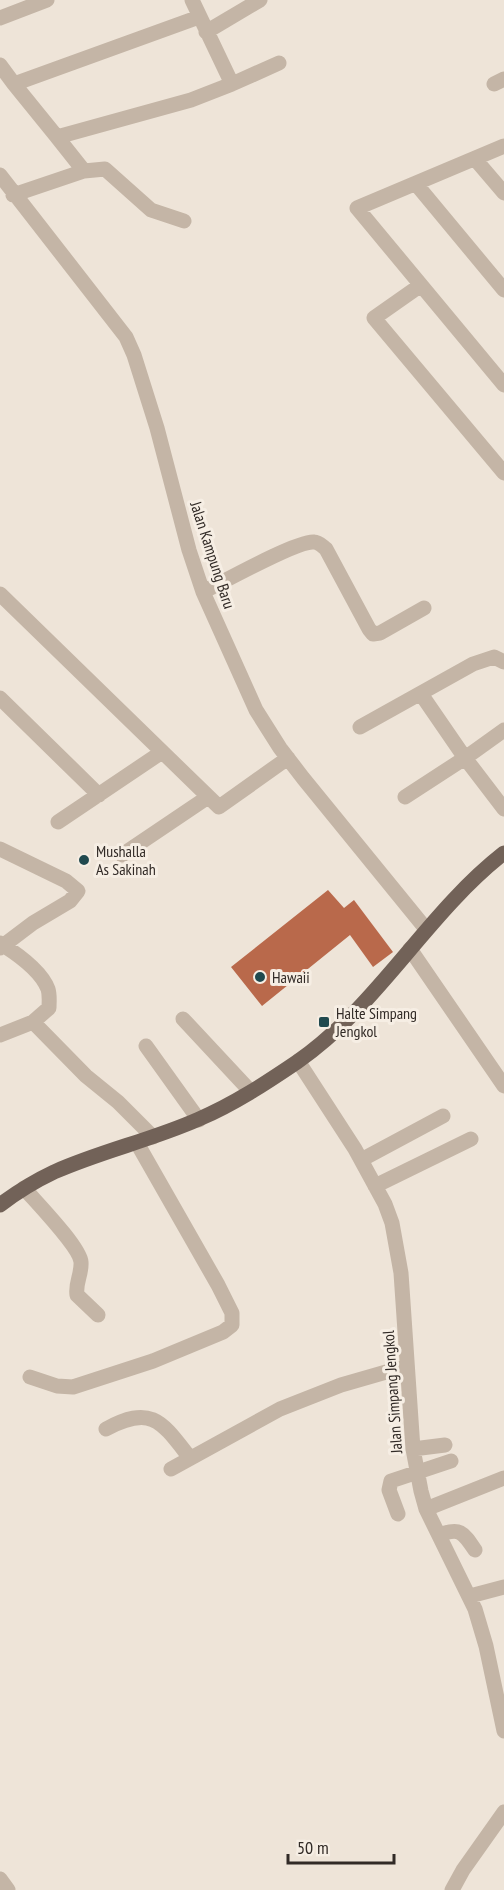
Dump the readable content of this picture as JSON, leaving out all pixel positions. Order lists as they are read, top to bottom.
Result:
{
  "streets": {
    "street": ["Jalan Kampung Baru", "Jalan Simpang Jengkol"]
  },
  "places": {
    "other": ["Mushalla As Sakinah", "Hawaii"],
    "transit": ["Halte Simpang Jengkol"]
  },
  "scale_bar": "50 m"
}
